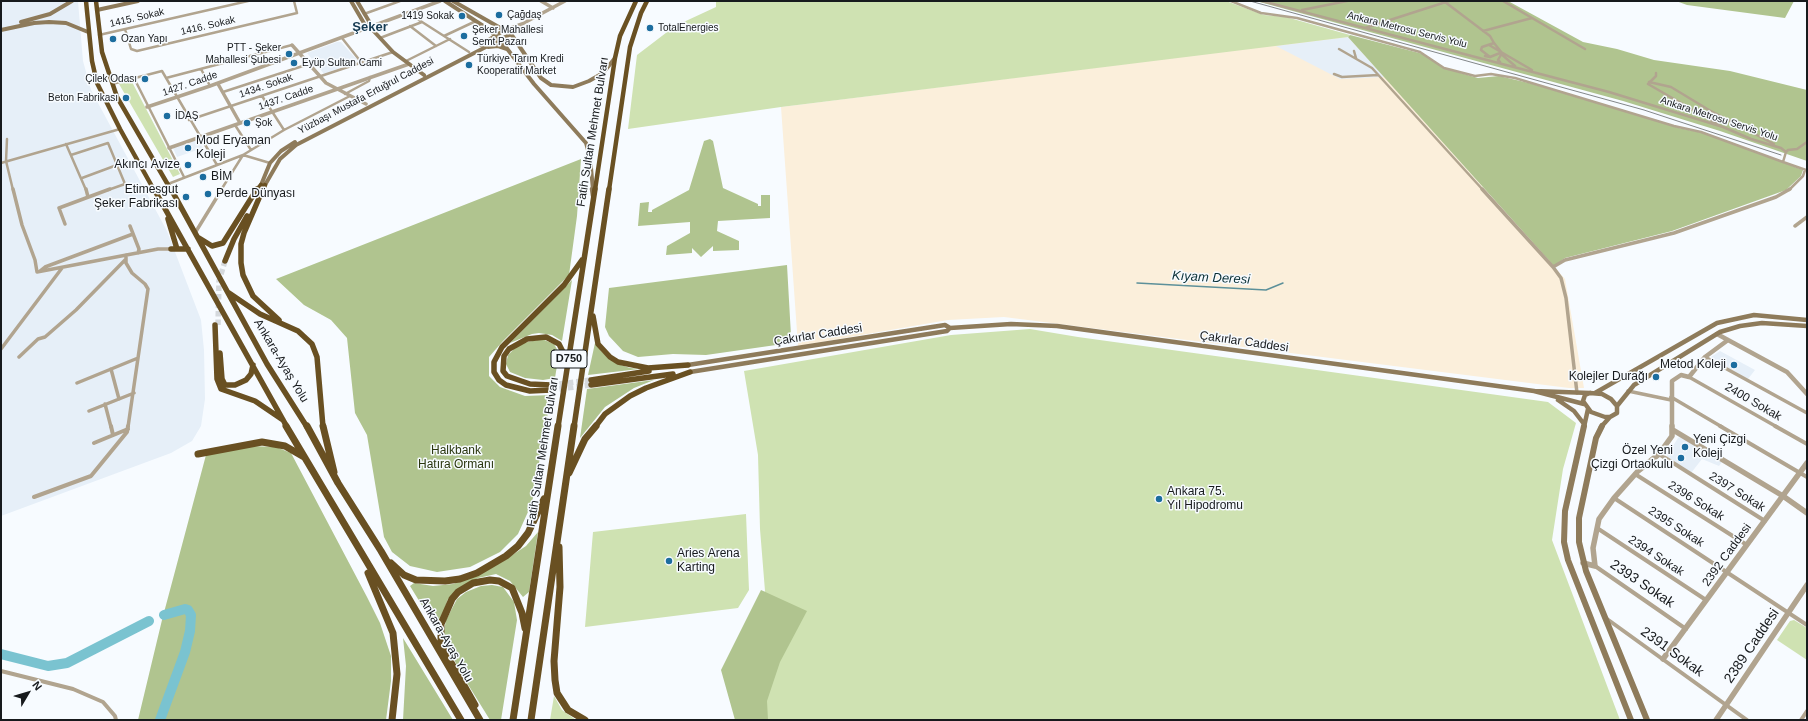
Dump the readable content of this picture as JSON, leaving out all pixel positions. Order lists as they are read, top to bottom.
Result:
{
  "streets": {
    "highway": ["Fatih Sultan Mehmet Bulvarı", "D750", "Ankara-Ayaş Yolu"],
    "main road": ["Yüzbaşı Mustafa Ertuğrul Caddesi", "Çakırlar Caddesi"],
    "street": [
      "1415. Sokak",
      "1416. Sokak",
      "Ankara Metrosu Servis Yolu",
      "1427. Cadde",
      "1434. Sokak",
      "1437. Cadde",
      "2400 Sokak",
      "2397 Sokak",
      "2396 Sokak",
      "2395 Sokak",
      "2392 Caddesi",
      "2394 Sokak",
      "2393 Sokak",
      "2389 Caddesi",
      "2391 Sokak"
    ]
  },
  "crossings": [
    ["1415. Sokak", "1416. Sokak"],
    ["1415. Sokak", "Ankara-Ayaş Yolu"],
    ["2397 Sokak", "2392 Caddesi"],
    ["2396 Sokak", "2392 Caddesi"],
    ["2395 Sokak", "2392 Caddesi"],
    ["2395 Sokak", "2389 Caddesi"],
    ["2392 Caddesi", "2394 Sokak"],
    ["2392 Caddesi", "2393 Sokak"],
    ["2392 Caddesi", "2391 Sokak"],
    ["2389 Caddesi", "2391 Sokak"]
  ],
  "districts": ["Şeker"],
  "water": ["Kıyam Deresi"],
  "parks": ["Halkbank Hatıra Ormanı"],
  "places": [
    "Çağdaş",
    "1419 Sokak",
    "TotalEnergies",
    "Şeker Mahallesi Semt Pazarı",
    "Ozan Yapı",
    "PTT - Şeker Mahallesi Şubesi",
    "Eyüp Sultan Cami",
    "Türkiye Tarım Kredi Kooperatif Market",
    "Çilek Odası",
    "Beton Fabrikası",
    "İDAŞ",
    "Şok",
    "Mod Eryaman Koleji",
    "Akıncı Avize",
    "BİM",
    "Perde Dünyası",
    "Etimesgut Şeker Fabrikası",
    "Metod Koleji",
    "Kolejler Durağı",
    "Yeni Çizgi Koleji",
    "Özel Yeni Çizgi Ortaokulu",
    "Ankara 75. Yıl Hipodromu",
    "Aries Arena Karting"
  ],
  "north": "top right"
}
